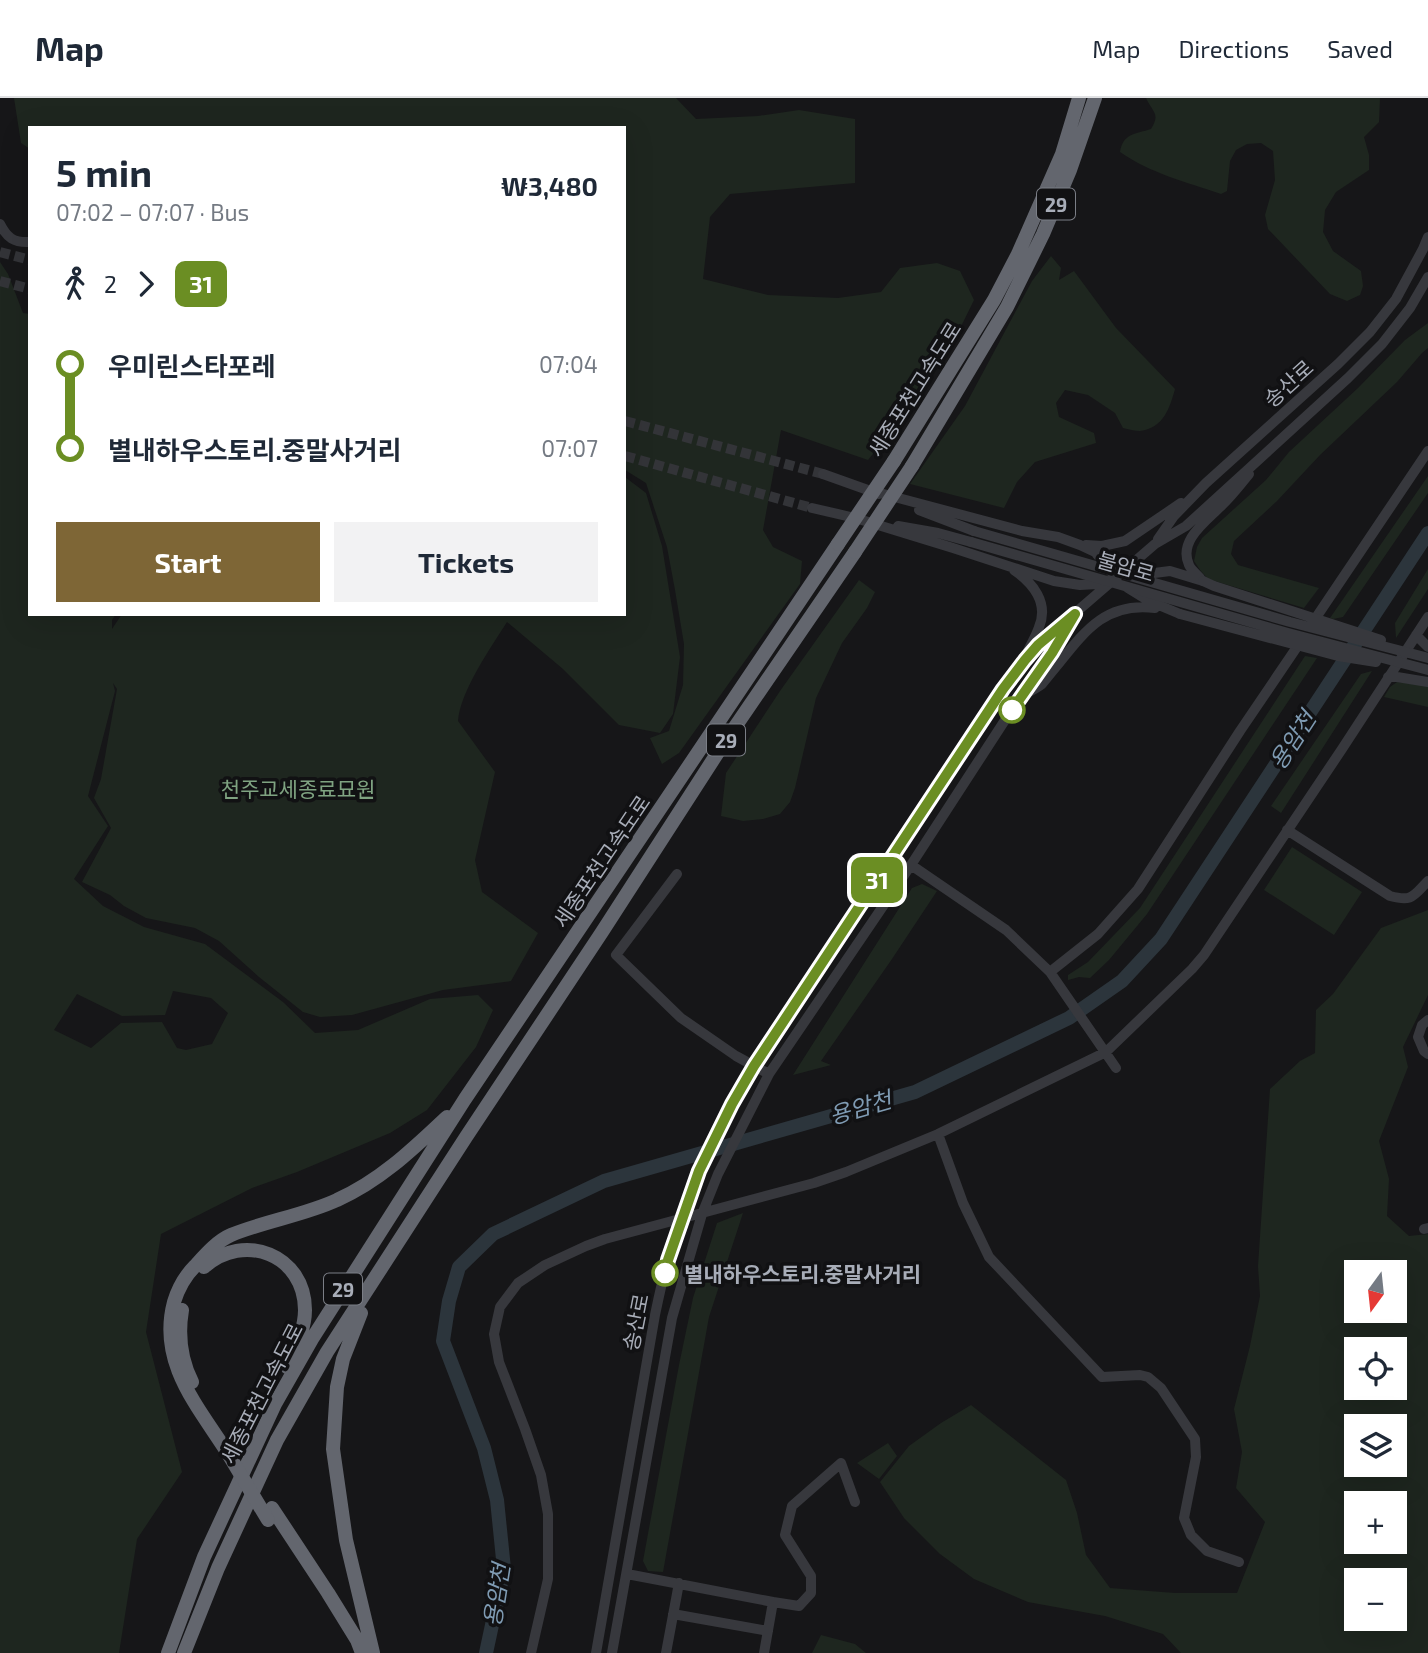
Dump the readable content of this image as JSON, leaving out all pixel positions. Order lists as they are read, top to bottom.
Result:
{
  "streets": {
    "highway": ["29", "세종포천고속도로"],
    "street": ["송산로", "불암로"]
  },
  "water": ["용암천"],
  "parks": ["천주교세종료묘원"],
  "places": ["별내하우스토리.중말사거리"],
  "lines": ["bus line 31"],
  "north": "bottom",
  "page": {
    "header": "Map",
    "nav": ["Map", "Directions", "Saved"],
    "on_map": "31",
    "heading": ["5 min", "07:02 – 07:07 · Bus", "₩3,480"],
    "legs": ["2", "31"],
    "list": [
      {
        "name": "우미린스타포레",
        "value": "07:04"
      },
      {
        "name": "별내하우스토리.중말사거리",
        "value": "07:07"
      }
    ],
    "buttons": ["Start", "Tickets"],
    "map_buttons": ["+", "−"]
  }
}
